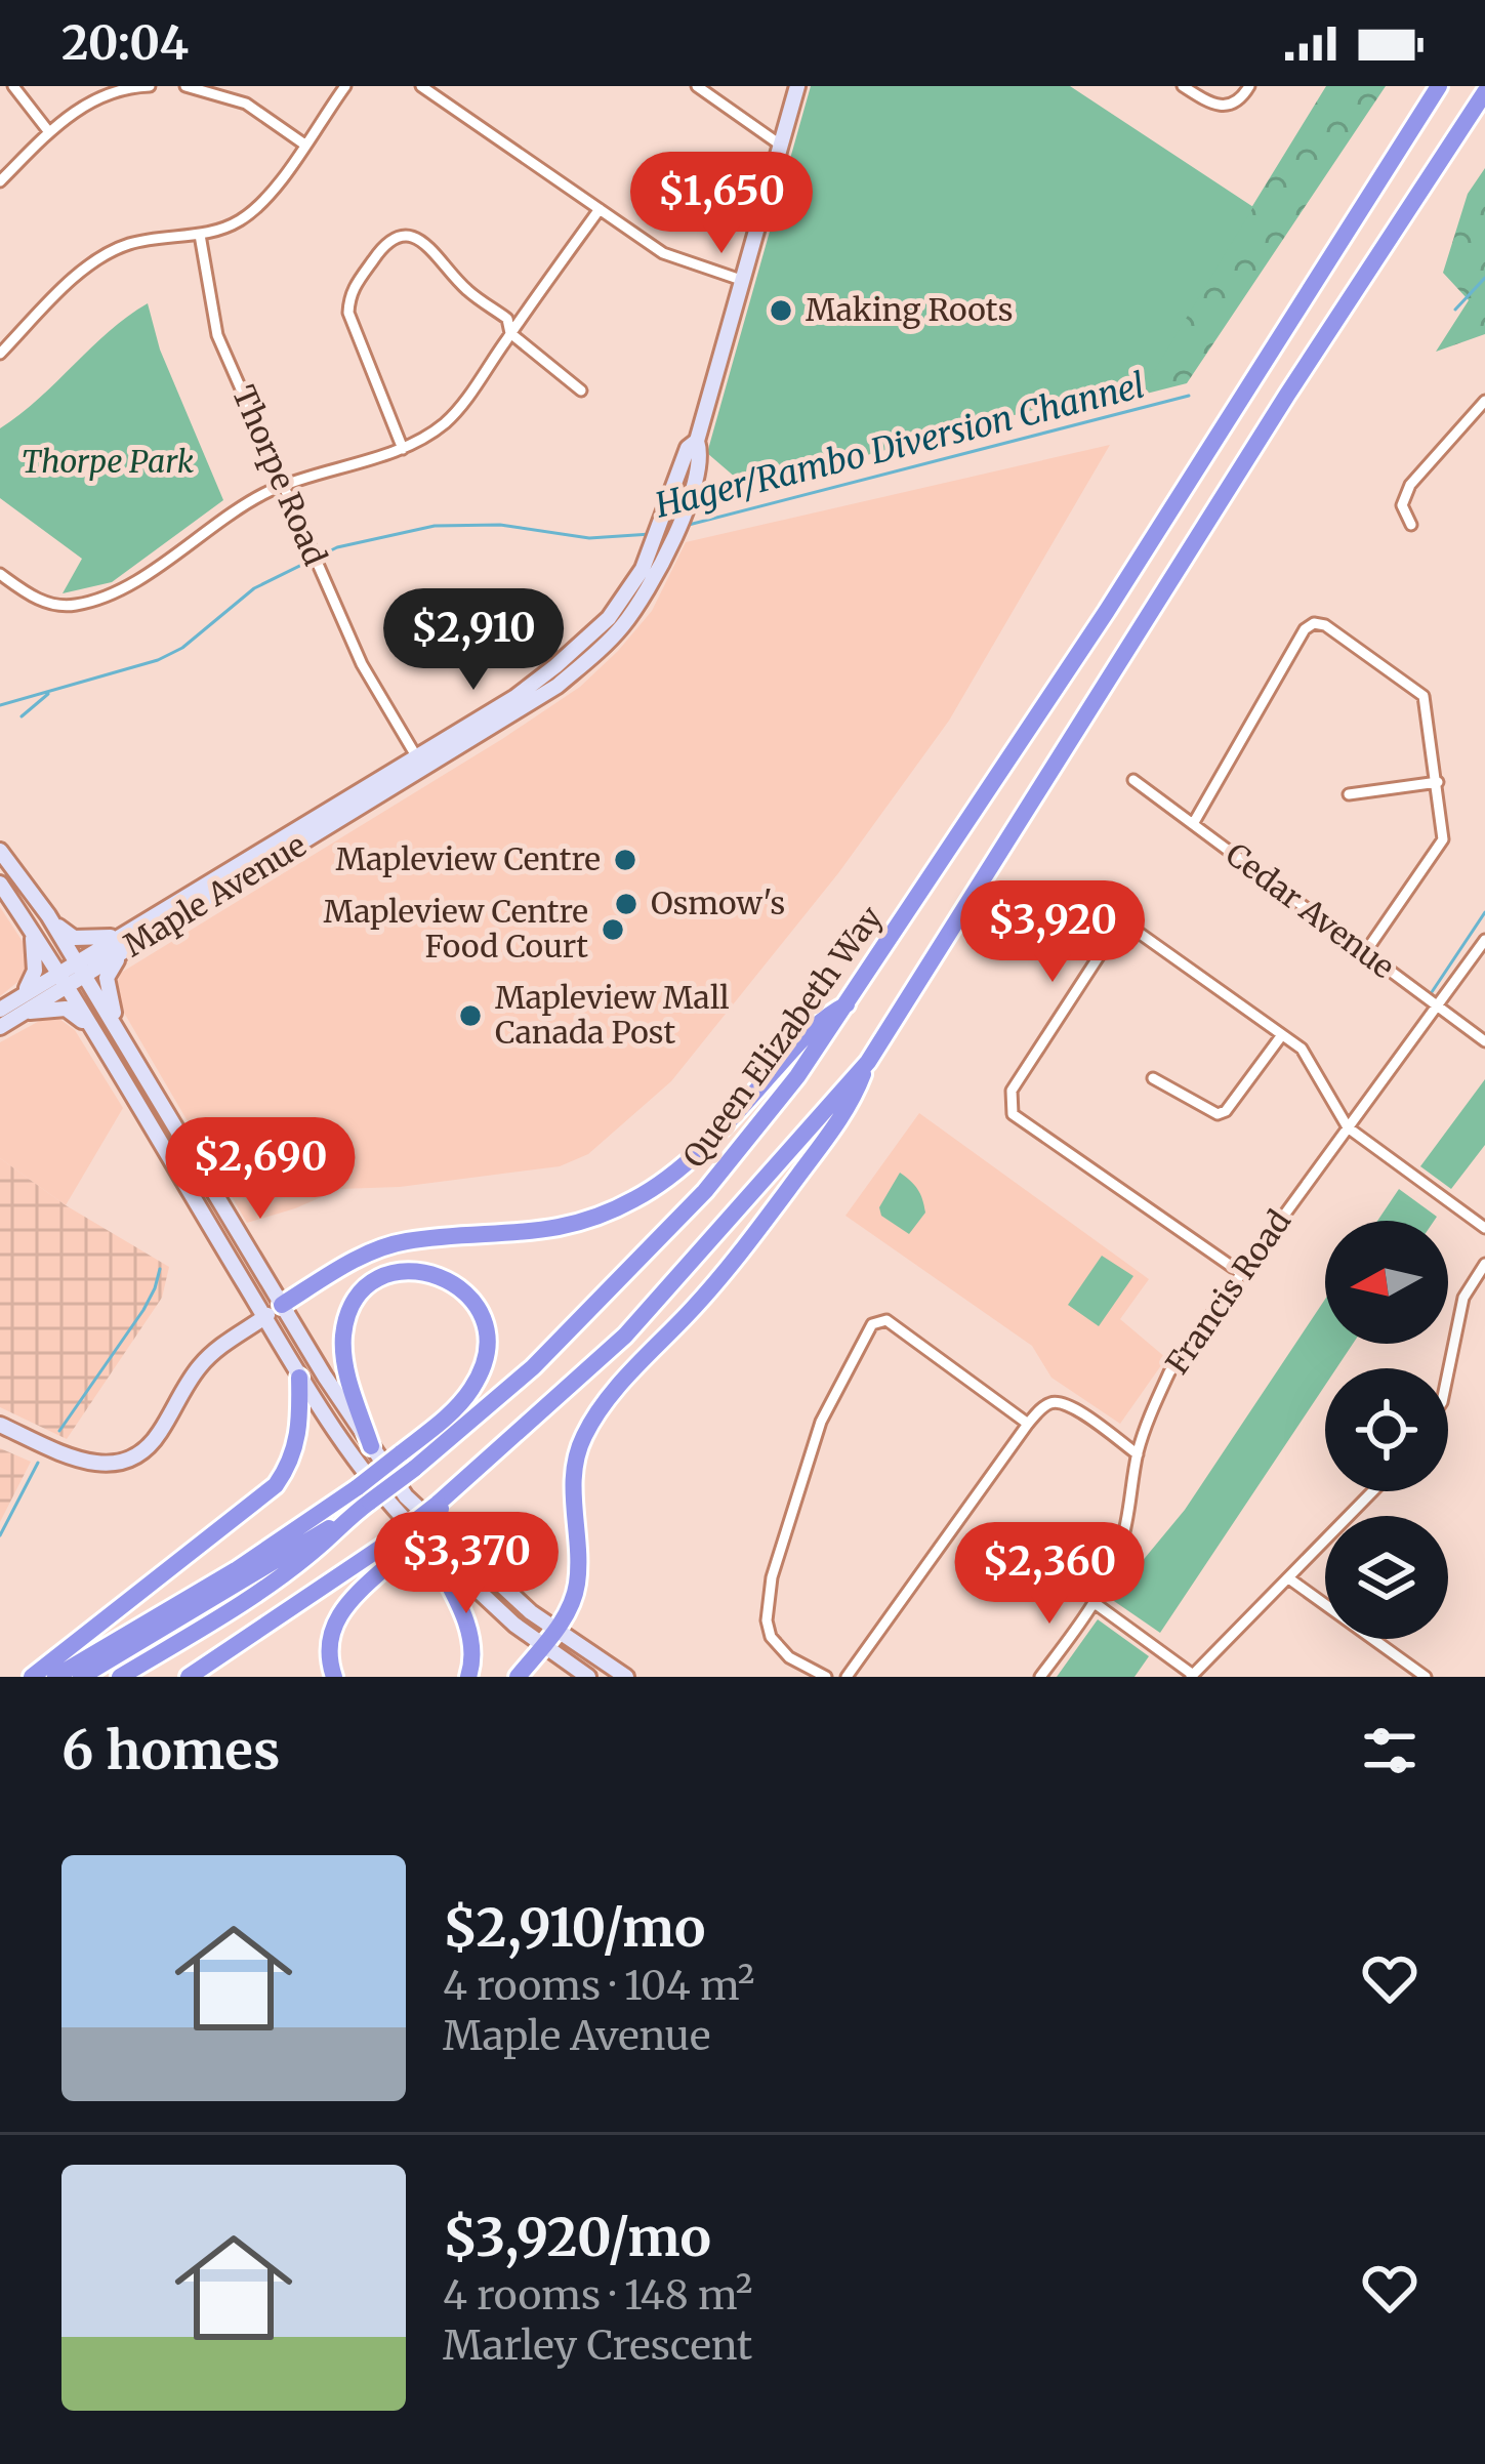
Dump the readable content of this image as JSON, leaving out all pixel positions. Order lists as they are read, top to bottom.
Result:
{
  "streets": {
    "highway": ["Queen Elizabeth Way"],
    "main road": ["Maple Avenue"],
    "street": ["Thorpe Road", "Cedar Avenue", "Francis Road"]
  },
  "crossings": [
    ["Thorpe Road", "Maple Avenue"],
    ["Cedar Avenue", "Francis Road"]
  ],
  "water": ["Hager/Rambo Diversion Channel"],
  "parks": ["Thorpe Park"],
  "places": [
    "Making Roots",
    "Mapleview Centre",
    "Osmow's",
    "Mapleview Centre Food Court",
    "Mapleview Mall Canada Post"
  ],
  "north": "left",
  "page": {
    "status": "20:04",
    "price": [
      "$1,650",
      "$2,910",
      "$3,920",
      "$2,690",
      "$3,370",
      "$2,360"
    ],
    "heading": "6 homes",
    "list": [
      {
        "name": "$2,910/mo",
        "note": "4 rooms · 104 m² · Maple Avenue"
      },
      {
        "name": "$3,920/mo",
        "note": "4 rooms · 148 m² · Marley Crescent"
      }
    ]
  }
}
